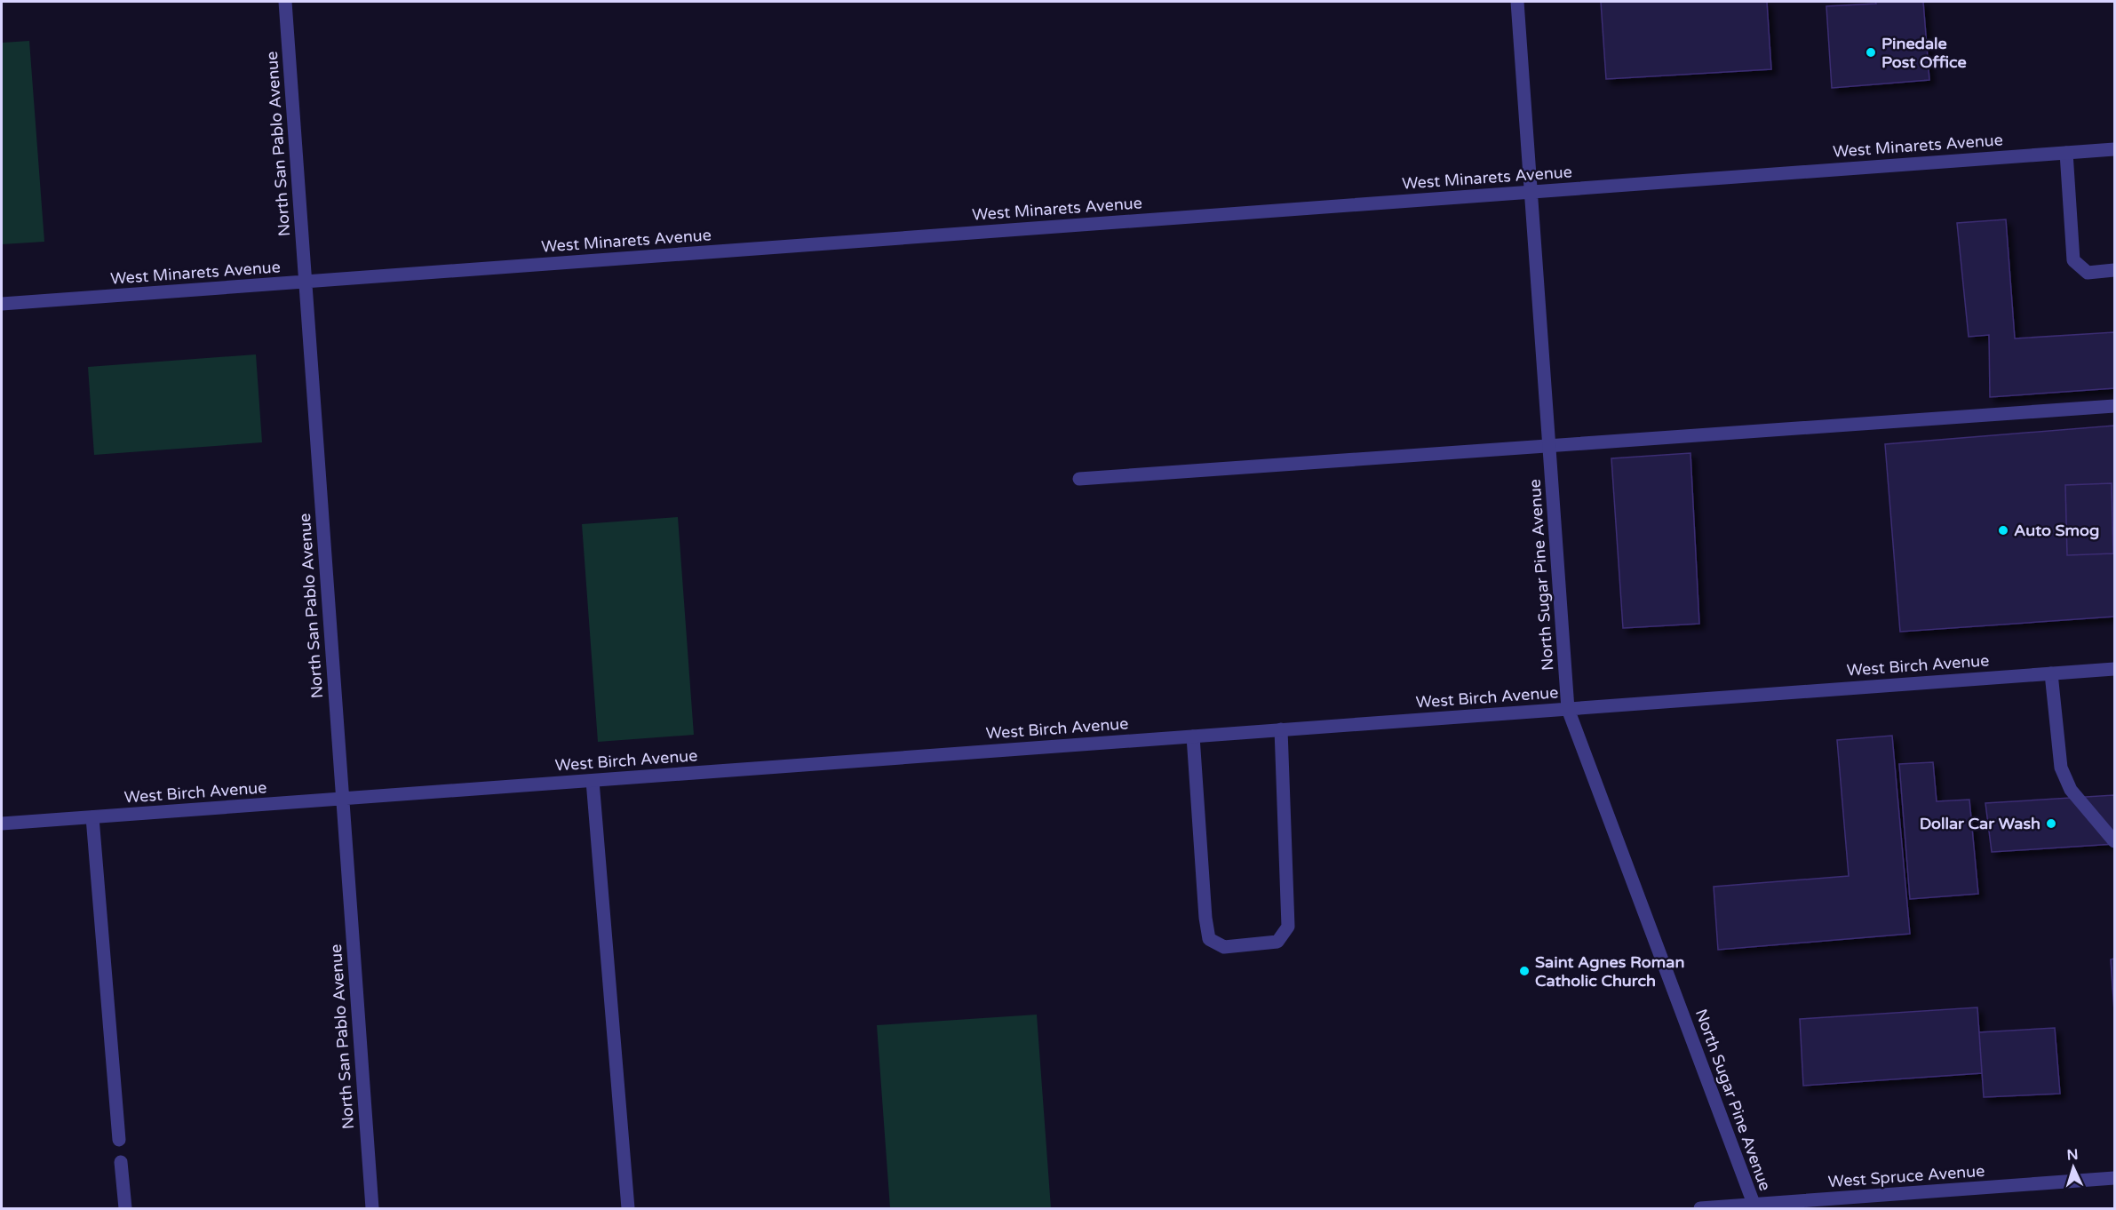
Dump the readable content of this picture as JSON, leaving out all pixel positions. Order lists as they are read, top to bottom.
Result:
{
  "streets": {
    "street": [
      "North San Pablo Avenue",
      "West Minarets Avenue",
      "North Sugar Pine Avenue",
      "West Birch Avenue",
      "West Spruce Avenue"
    ]
  },
  "crossings": [
    ["North San Pablo Avenue", "West Minarets Avenue"],
    ["North San Pablo Avenue", "West Birch Avenue"],
    ["West Minarets Avenue", "North Sugar Pine Avenue"],
    ["North Sugar Pine Avenue", "West Birch Avenue"],
    ["North Sugar Pine Avenue", "West Spruce Avenue"]
  ],
  "places": [
    "Pinedale Post Office",
    "Auto Smog",
    "Dollar Car Wash",
    "Saint Agnes Roman Catholic Church"
  ],
  "north": "top"
}
